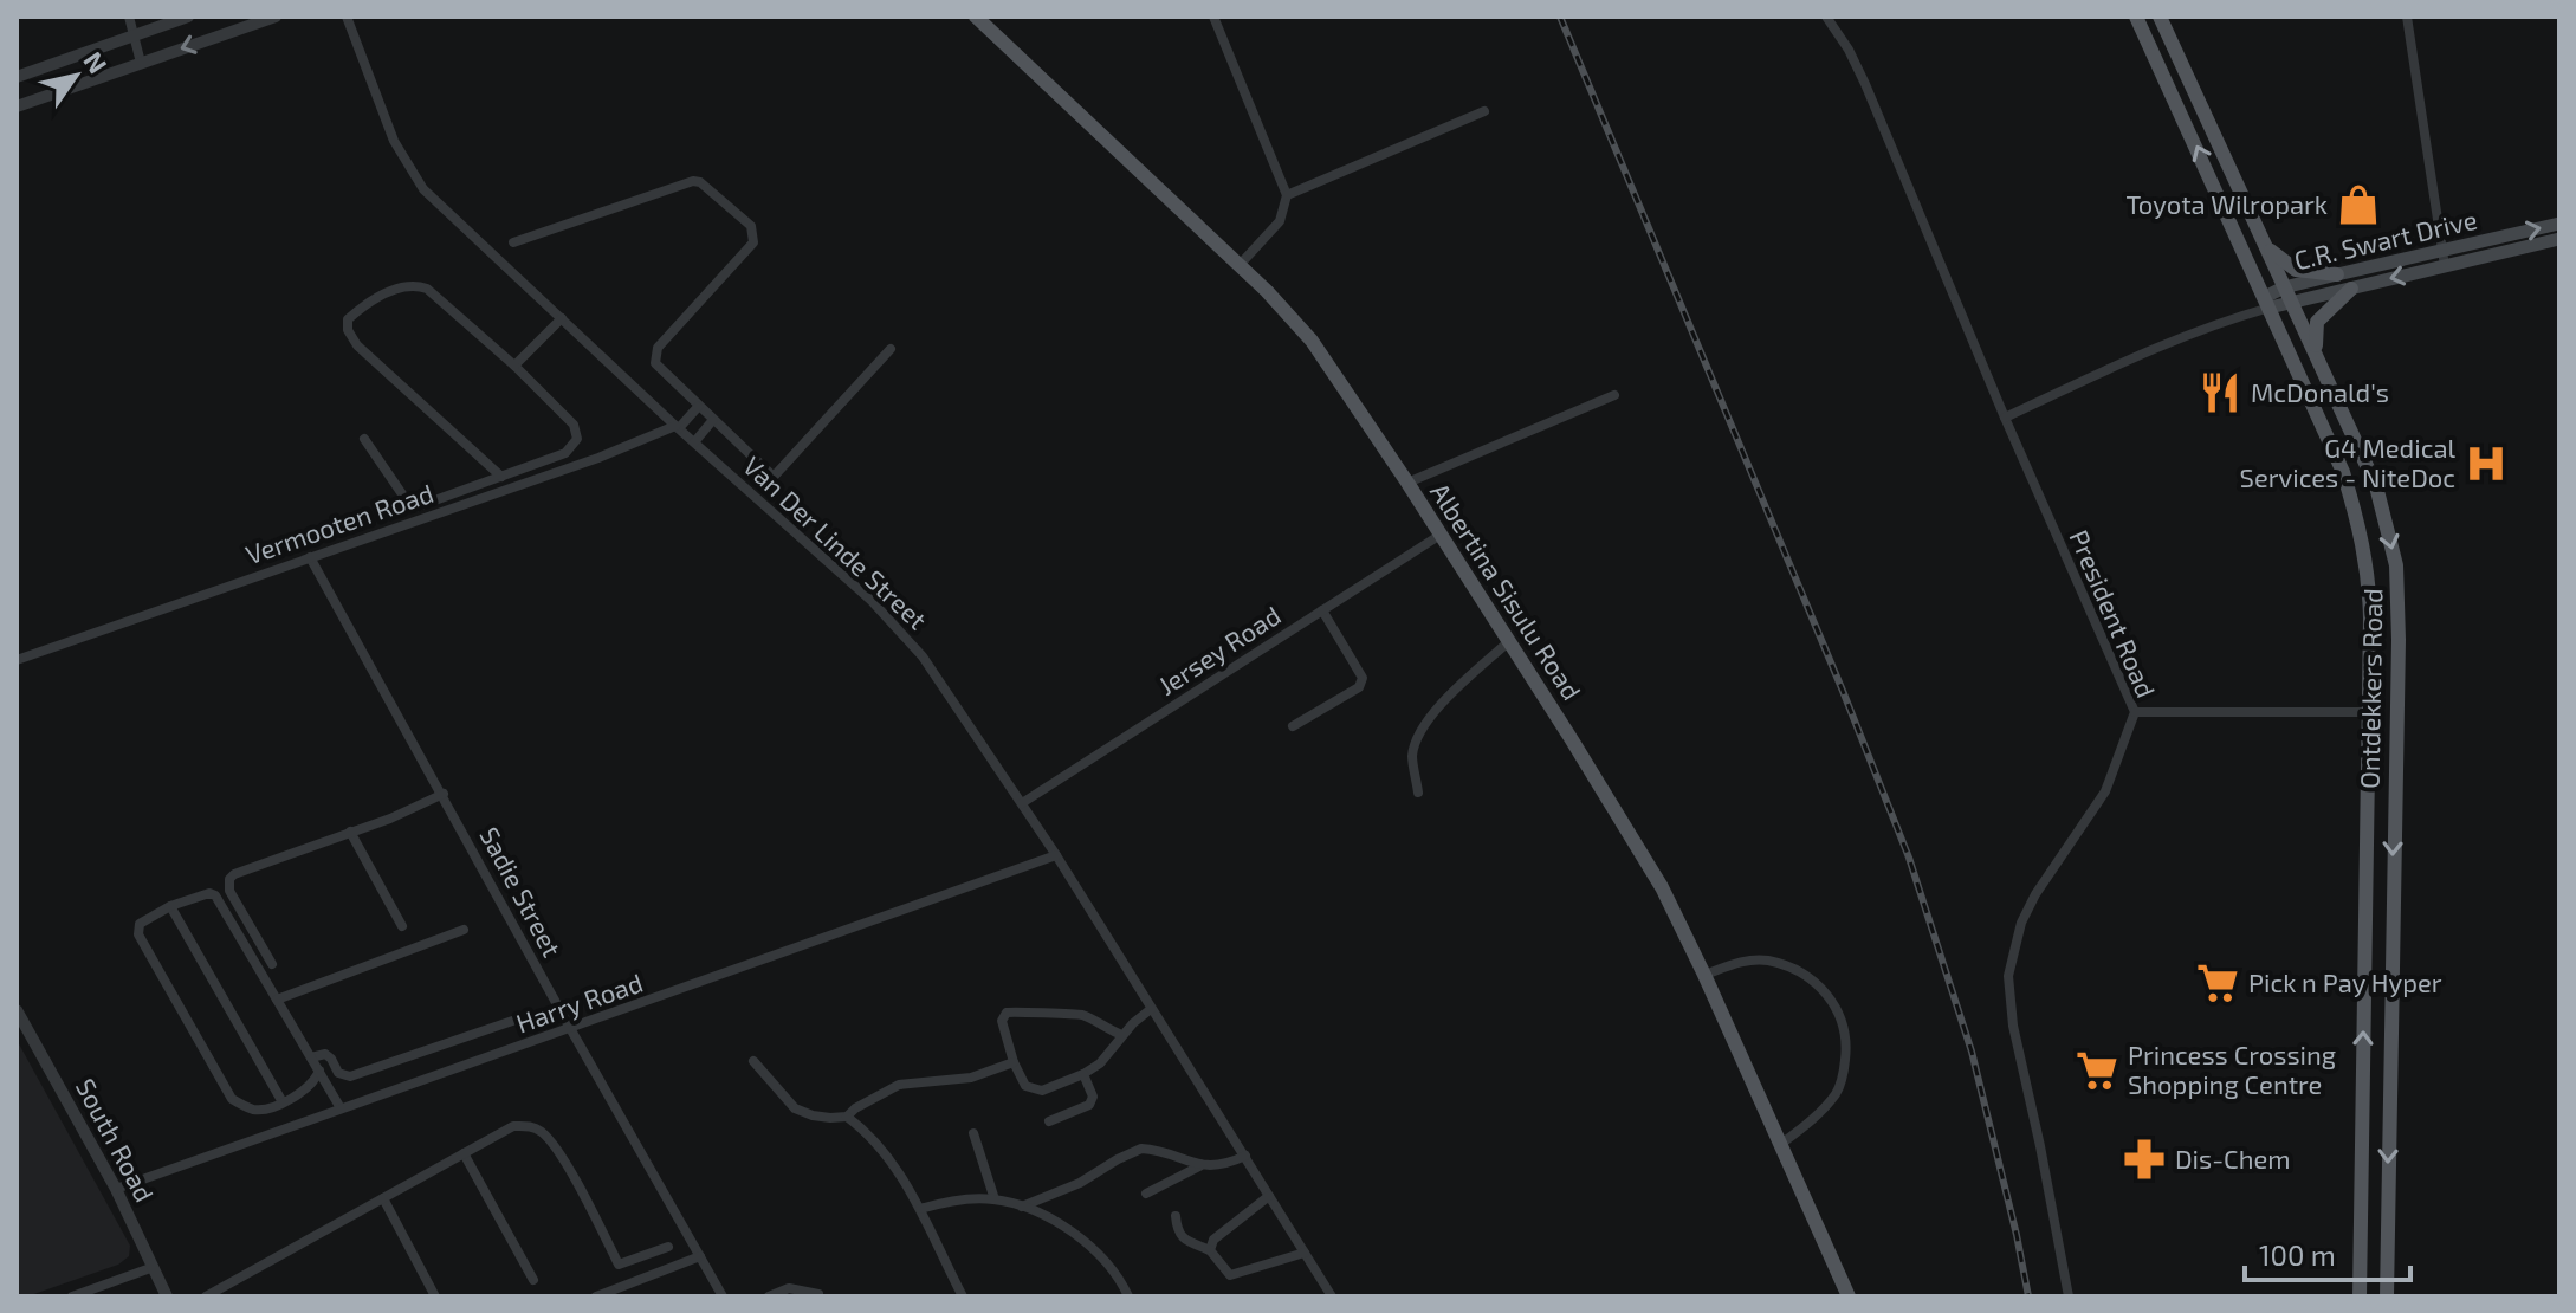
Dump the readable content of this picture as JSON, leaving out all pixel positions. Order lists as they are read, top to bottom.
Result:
{
  "streets": {
    "main road": ["C.R. Swart Drive", "Albertina Sisulu Road", "Ontdekkers Road"],
    "street": [
      "Vermooten Road",
      "Van Der Linde Street",
      "President Road",
      "Jersey Road",
      "Sadie Street",
      "Harry Road",
      "South Road"
    ]
  },
  "crossings": [
    ["C.R. Swart Drive", "President Road"],
    ["C.R. Swart Drive", "Ontdekkers Road"],
    ["Vermooten Road", "Van Der Linde Street"],
    ["Vermooten Road", "Sadie Street"],
    ["Van Der Linde Street", "Jersey Road"],
    ["Van Der Linde Street", "Harry Road"],
    ["Albertina Sisulu Road", "Jersey Road"],
    ["Sadie Street", "Harry Road"],
    ["Harry Road", "South Road"]
  ],
  "places": {
    "shop": ["Toyota Wilropark"],
    "restaurant": ["McDonald's"],
    "hospital": ["G4 Medical Services - NiteDoc"],
    "supermarket": ["Pick n Pay Hyper", "Princess Crossing Shopping Centre"],
    "pharmacy": ["Dis-Chem"]
  },
  "scale_bar": "100 m",
  "north": "top right"
}
